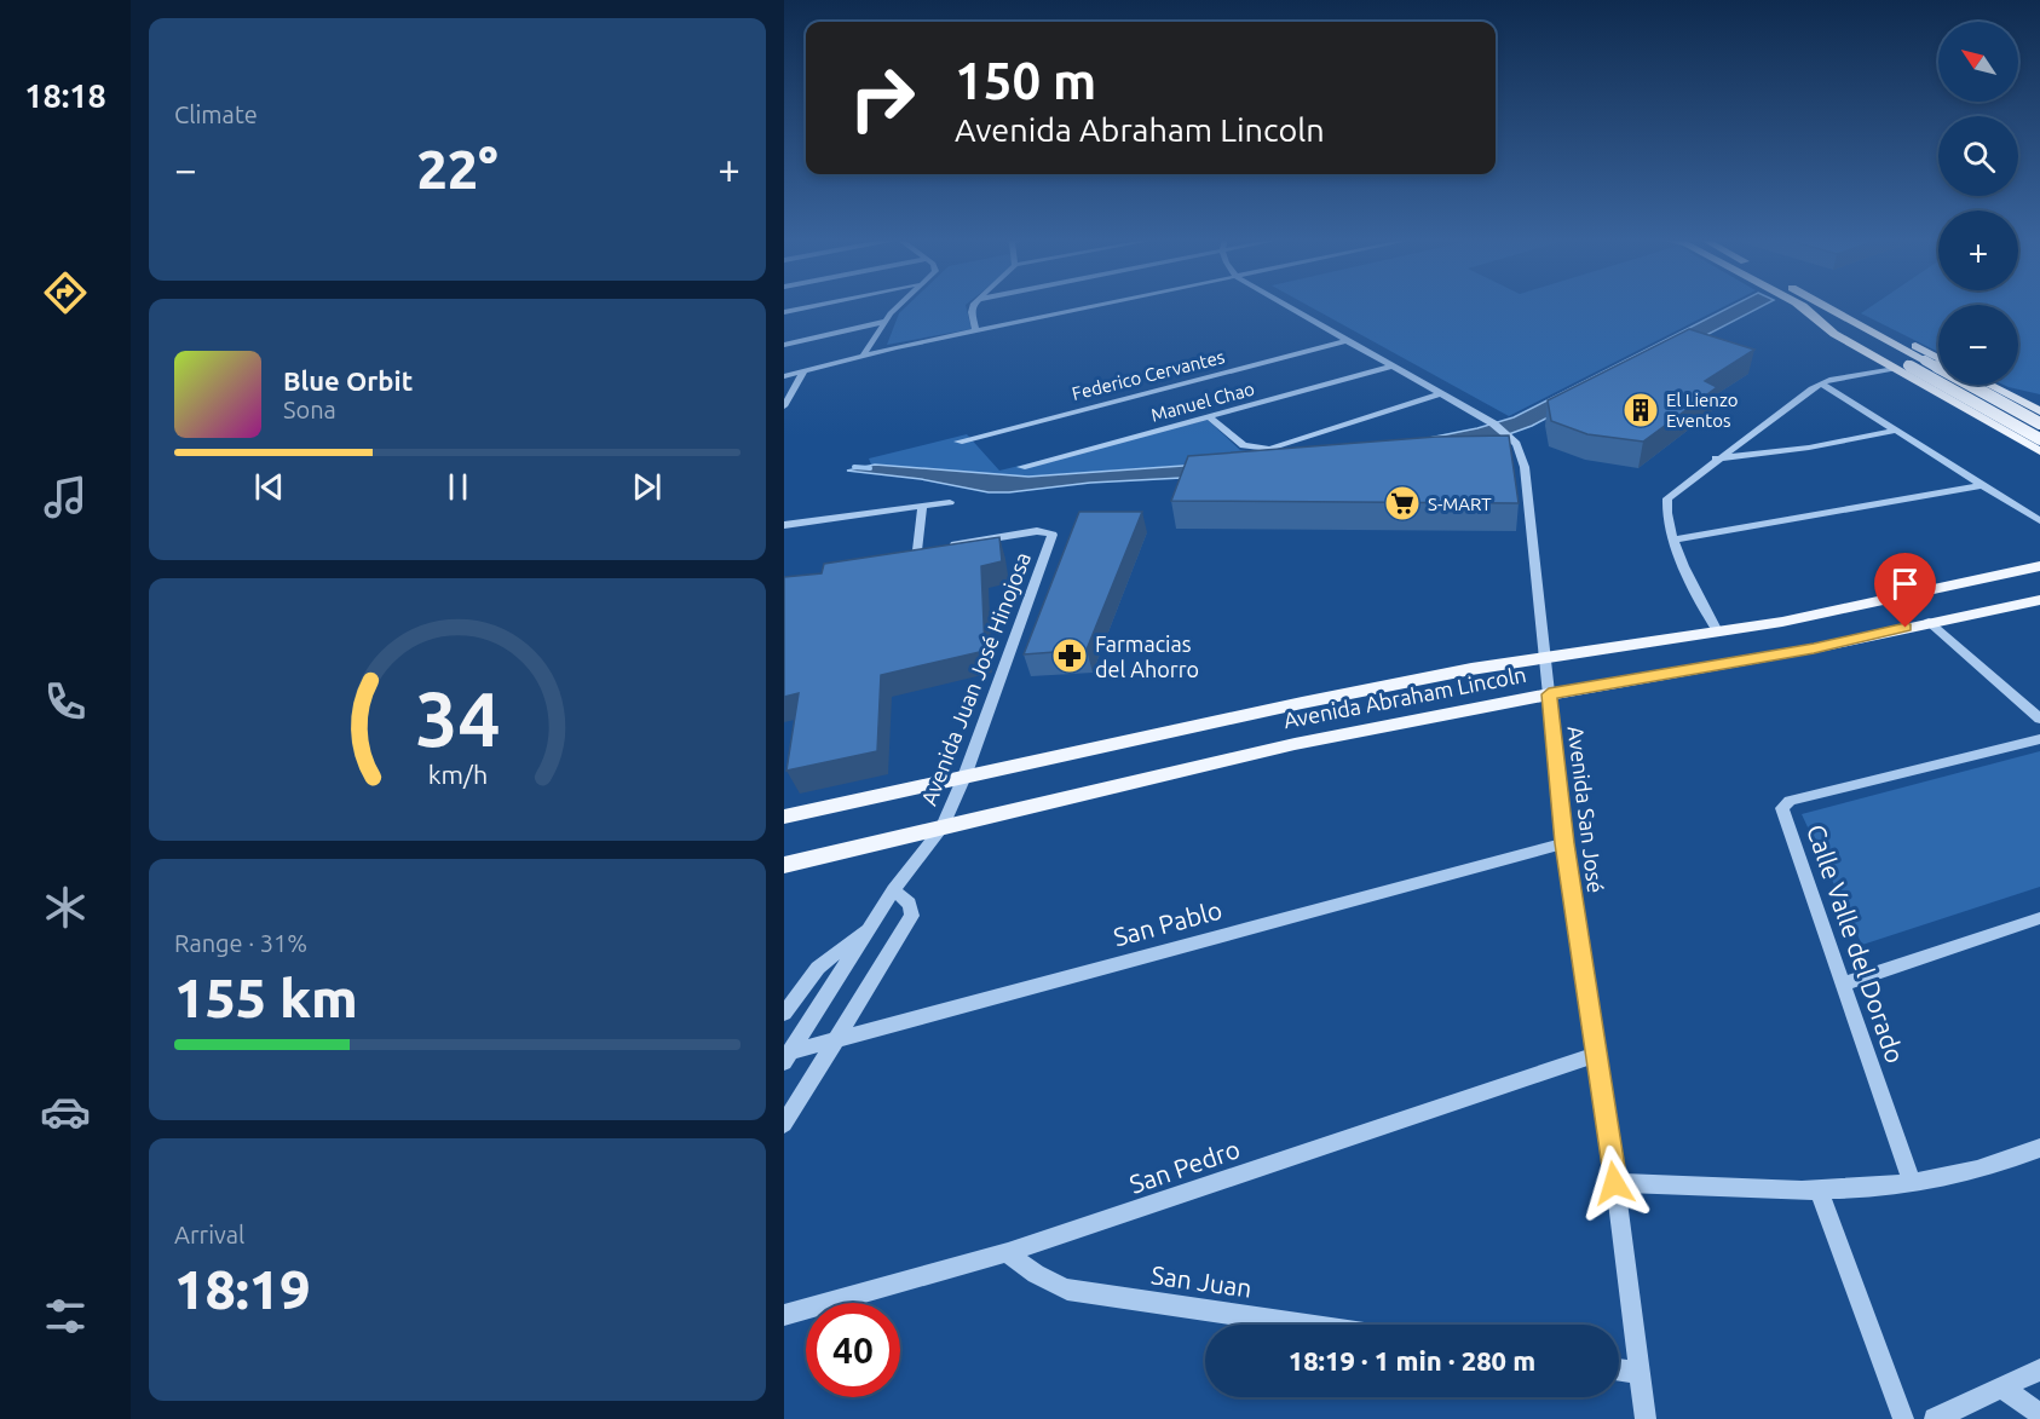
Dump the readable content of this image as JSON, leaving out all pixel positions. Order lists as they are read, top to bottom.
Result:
{
  "streets": {
    "main road": ["Avenida Abraham Lincoln"],
    "street": [
      "Federico Cervantes",
      "Manuel Chao",
      "Avenida Juan José Hinojosa",
      "Avenida San José",
      "San Pablo",
      "Calle Valle del Dorado",
      "San Pedro",
      "San Juan"
    ]
  },
  "crossings": [
    ["Federico Cervantes", "Avenida San José"],
    ["Manuel Chao", "Avenida San José"],
    ["Avenida Juan José Hinojosa", "Avenida Abraham Lincoln"],
    ["Avenida Juan José Hinojosa", "San Pablo"],
    ["Avenida Abraham Lincoln", "Avenida San José"],
    ["Avenida San José", "San Pablo"],
    ["Avenida San José", "San Pedro"],
    ["San Pedro", "San Juan"]
  ],
  "places": {
    "building": ["El Lienzo Eventos"],
    "supermarket": ["S-MART"],
    "pharmacy": ["Farmacias del Ahorro"]
  },
  "north": "top left",
  "page": {
    "tabs": "18:18",
    "tile": [
      "Climate",
      ["Range · 31%", "155 km"],
      ["Arrival", "18:19"]
    ],
    "map_buttons": ["+", "−"],
    "turn": ["150 m", "Avenida Abraham Lincoln"],
    "heat": ["−", "22°", "+"],
    "song": ["Blue Orbit", "Sona"],
    "limit": "40",
    "trip": "18:19 · 1 min · 280 m",
    "gauge": ["34", "km/h"]
  }
}
